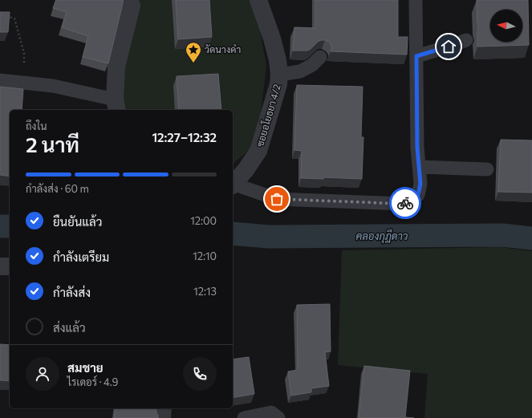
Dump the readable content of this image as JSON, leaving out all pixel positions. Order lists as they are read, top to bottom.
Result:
{
  "streets": {
    "street": ["ซอยอโยธยา 4/2"]
  },
  "water": ["คลองกุฎีดาว"],
  "places": {
    "place": ["วัดนางคำ"]
  },
  "north": "left",
  "page": {
    "heading": ["2 นาที", "ถึงใน", "12:27–12:32"],
    "panel": ["สมชาย", "ไรเดอร์ · 4.9"],
    "bar": "กำลังส่ง · 60 m",
    "list": [
      ["ยืนยันแล้ว", "12:00"],
      ["กำลังเตรียม", "12:10"],
      ["กำลังส่ง", "12:13"],
      "ส่งแล้ว"
    ]
  }
}
